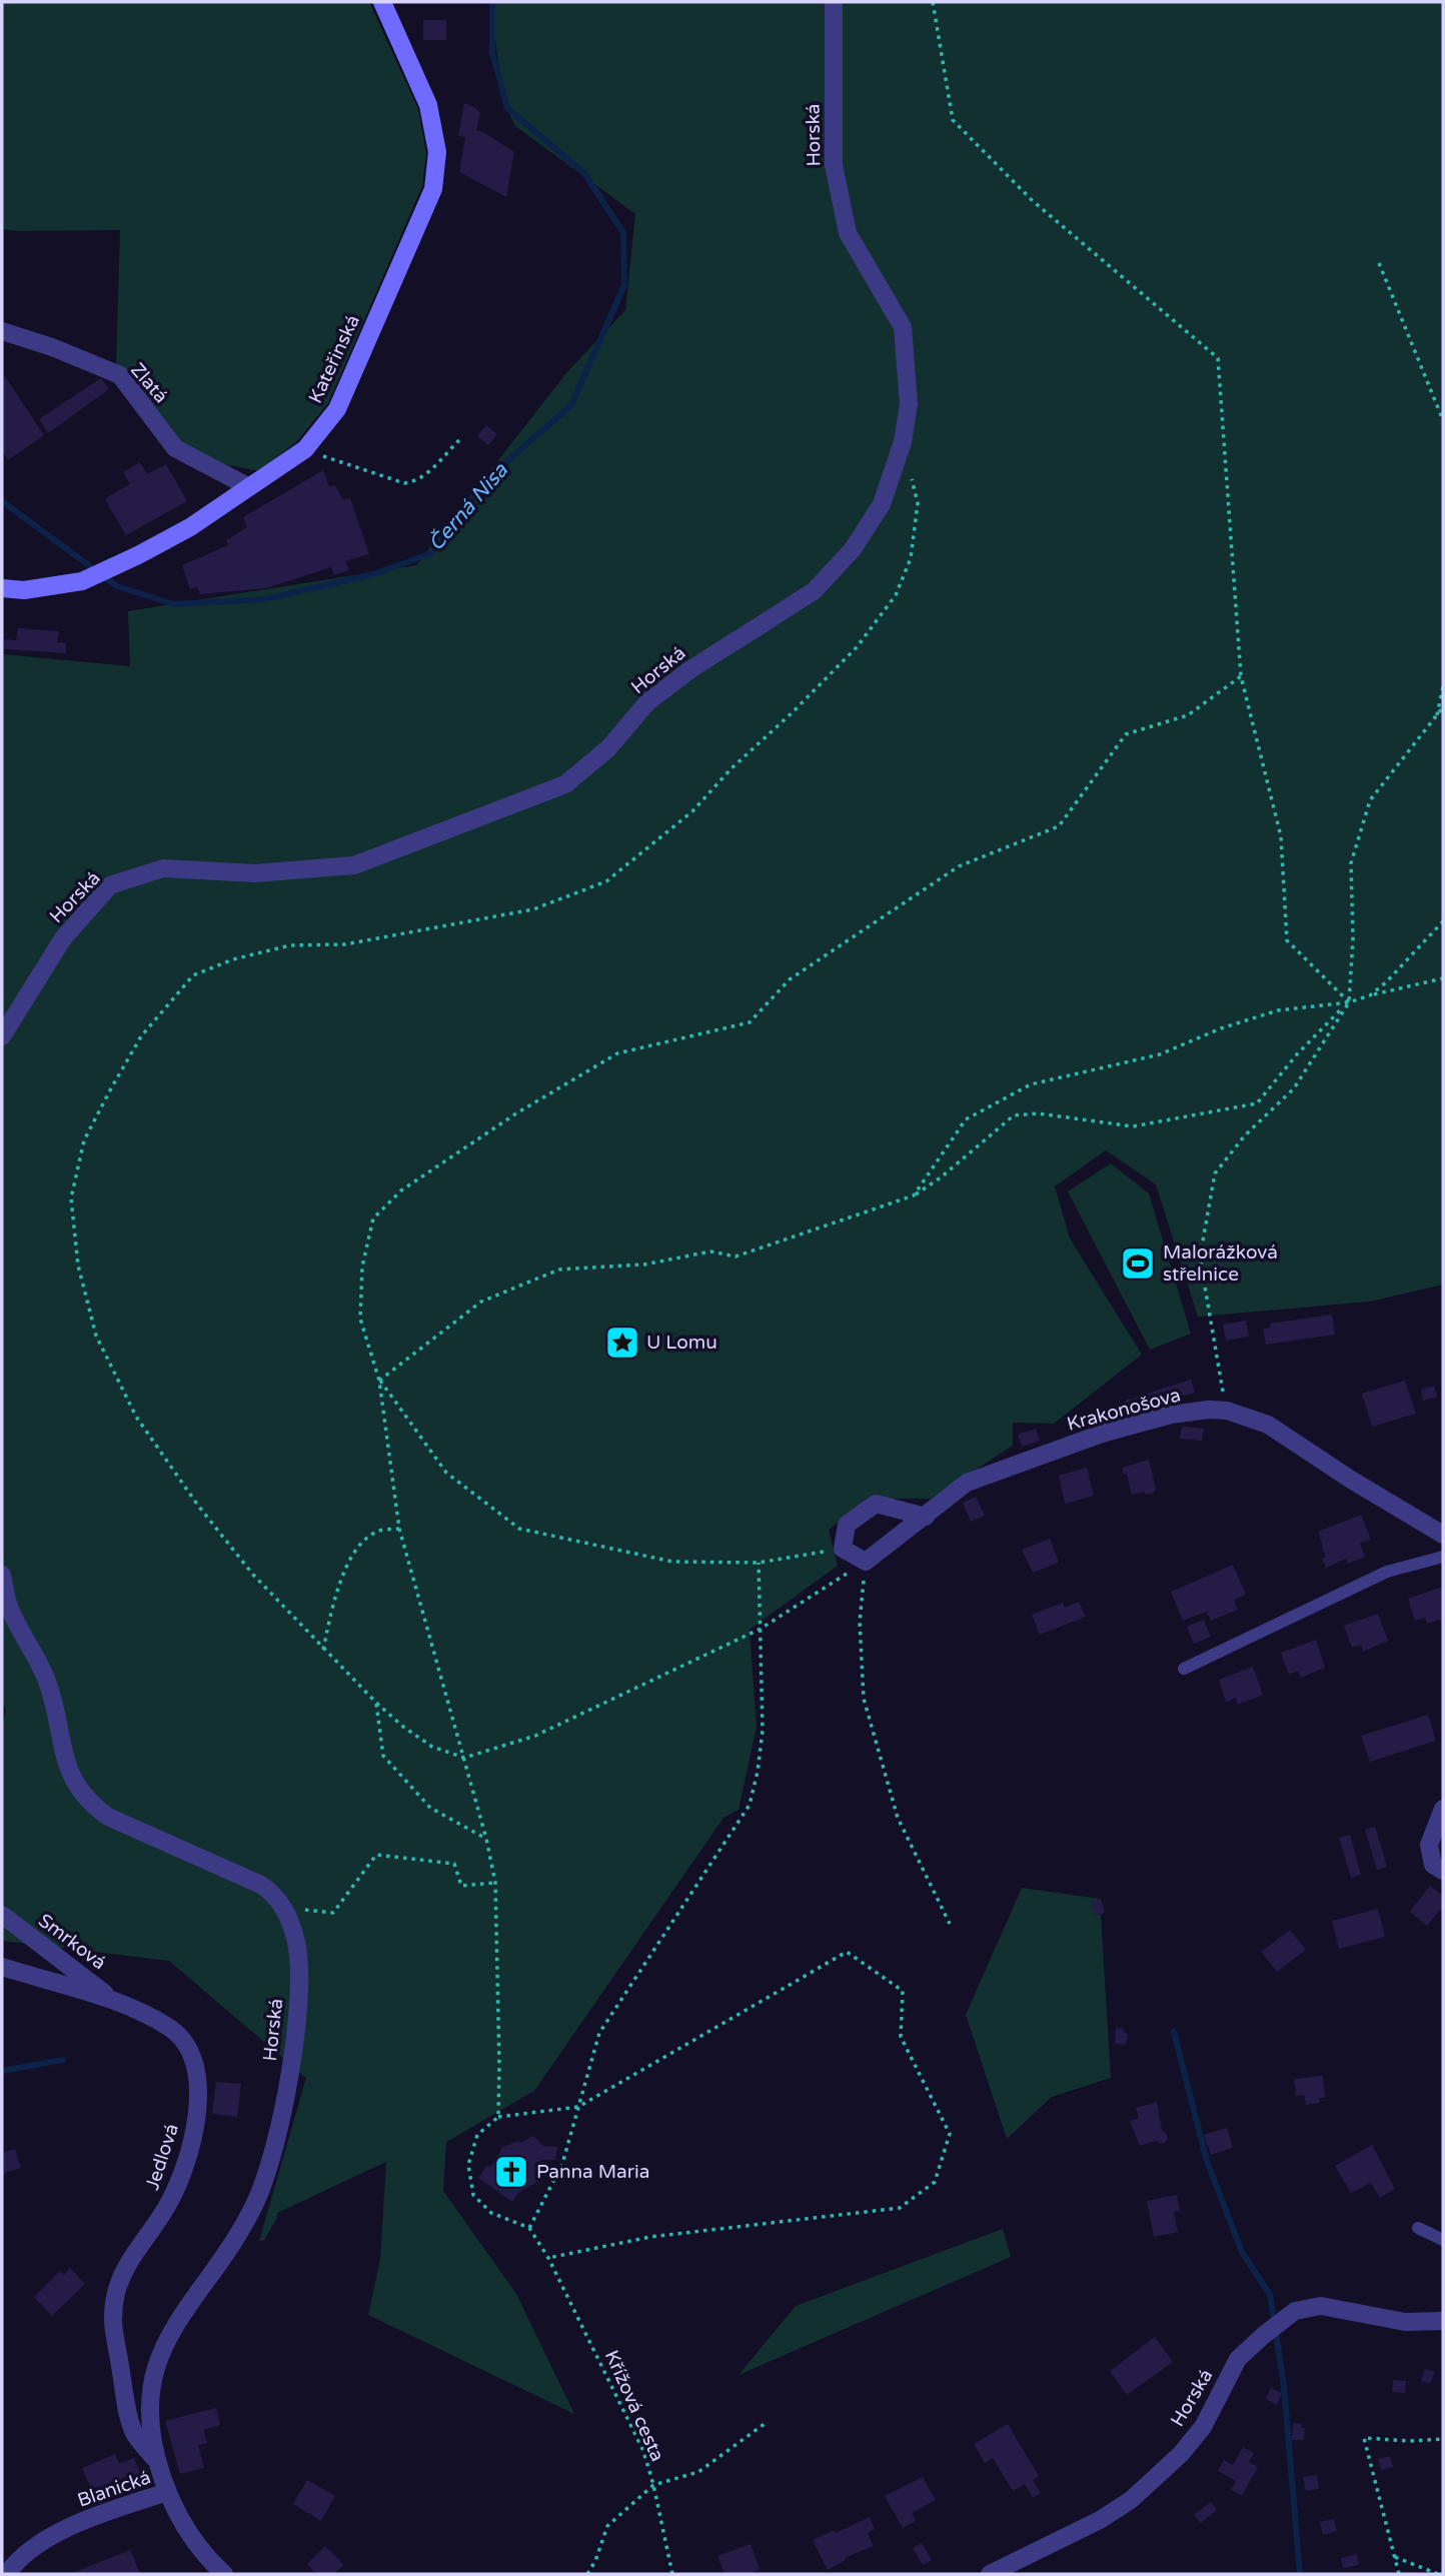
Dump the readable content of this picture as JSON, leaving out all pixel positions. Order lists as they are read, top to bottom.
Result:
{
  "streets": {
    "street": [
      "Horská",
      "Kateřinská",
      "Zlatá",
      "Krakonošova",
      "Smrková",
      "Jedlová",
      "Blanická"
    ],
    "path": ["Křížová cesta"]
  },
  "crossings": [
    ["Horská", "Jedlová"],
    ["Horská", "Blanická"],
    ["Kateřinská", "Zlatá"],
    ["Smrková", "Jedlová"]
  ],
  "water": ["Černá Nisa"],
  "places": {
    "sports": ["Malorážková střelnice"],
    "place": ["U Lomu"],
    "church": ["Panna Maria"]
  }
}
